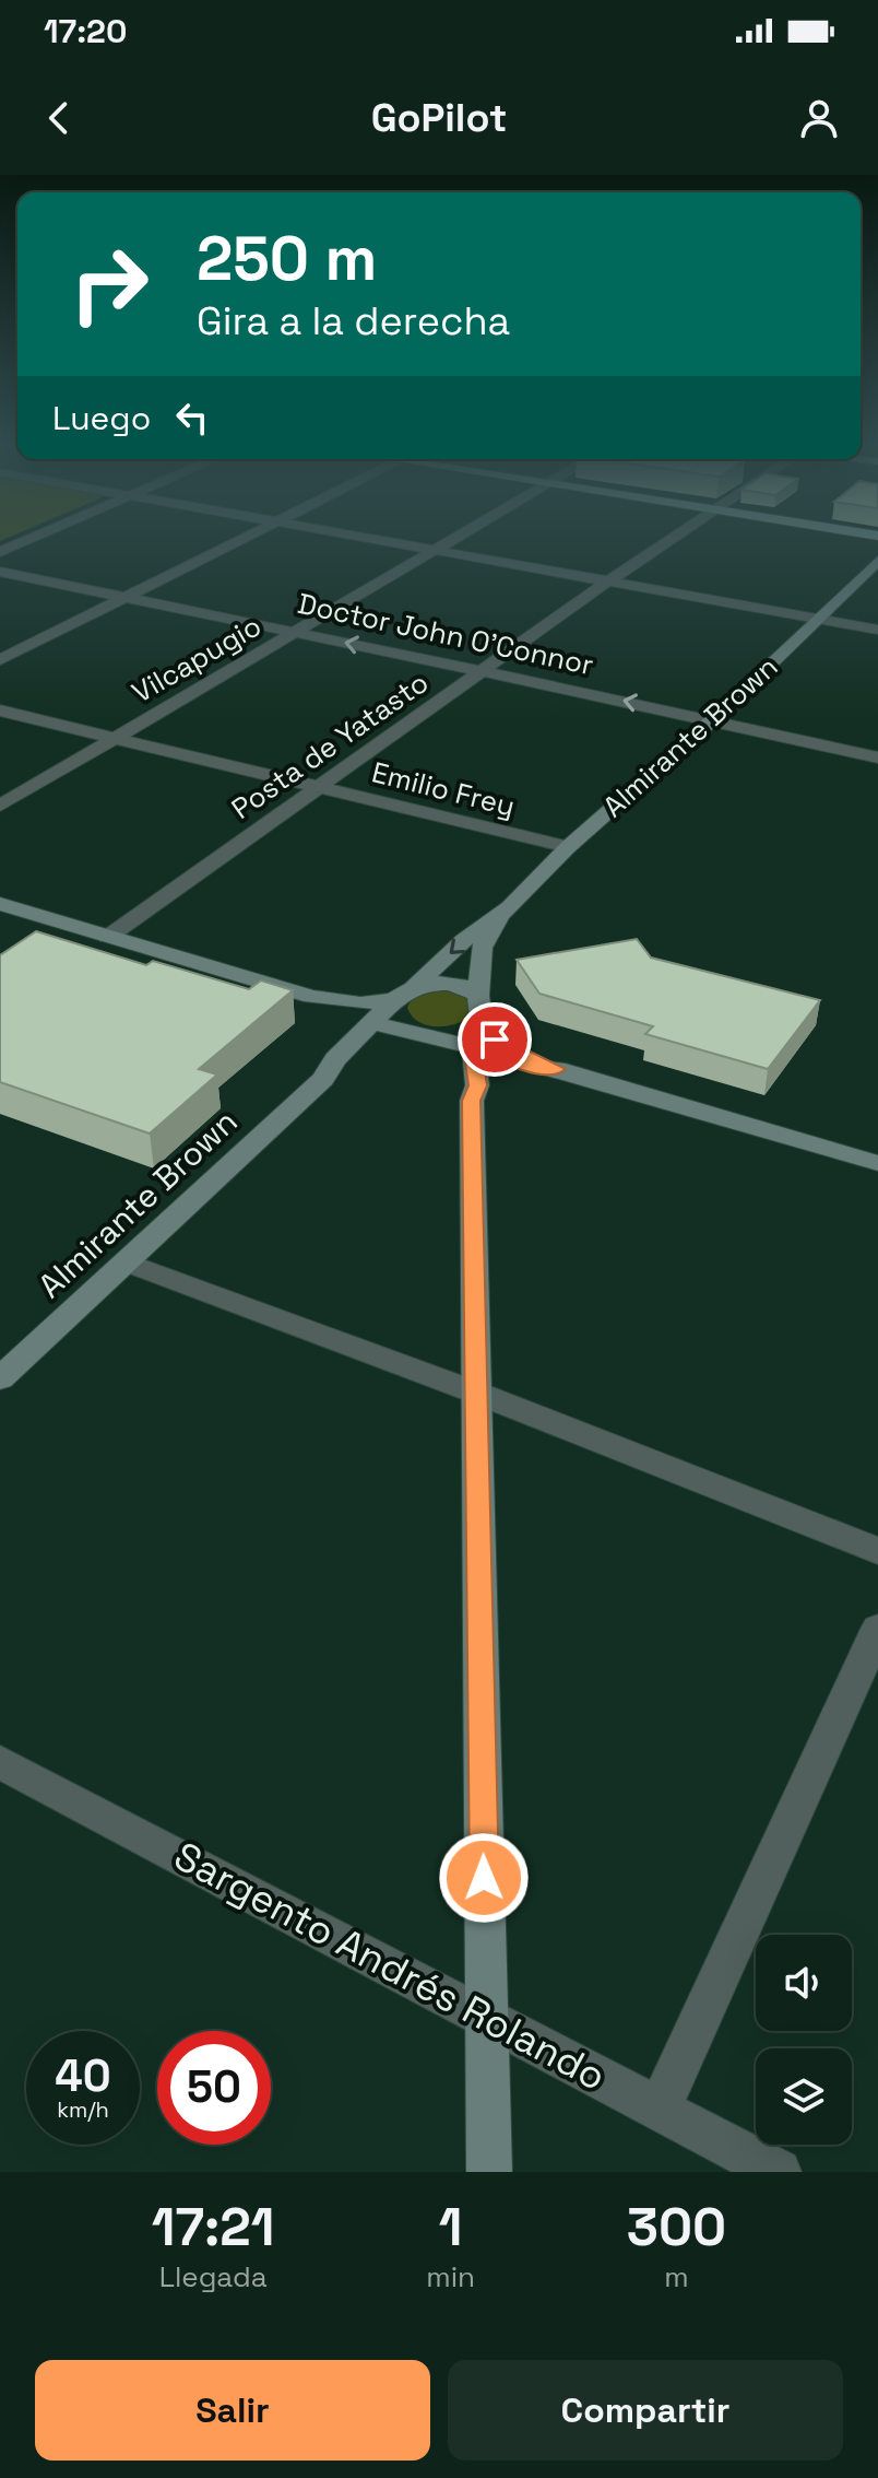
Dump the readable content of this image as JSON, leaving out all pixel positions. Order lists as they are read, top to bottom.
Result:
{
  "streets": {
    "main road": ["Almirante Brown"],
    "street": [
      "Doctor John O'Connor",
      "Vilcapugio",
      "Posta de Yatasto",
      "Emilio Frey",
      "Sargento Andrés Rolando"
    ]
  },
  "crossings": [
    ["Doctor John O'Connor", "Vilcapugio"],
    ["Doctor John O'Connor", "Almirante Brown"],
    ["Doctor John O'Connor", "Posta de Yatasto"],
    ["Vilcapugio", "Emilio Frey"],
    ["Almirante Brown", "Emilio Frey"],
    ["Posta de Yatasto", "Emilio Frey"]
  ],
  "page": {
    "status": "17:20",
    "header": "GoPilot",
    "turn": ["250 m", "Gira a la derecha"],
    "then": "Luego",
    "speed": "40 km/h",
    "limit": "50",
    "eta": [
      "17:21",
      "Llegada",
      "1",
      "min",
      "300",
      "m"
    ],
    "buttons": ["Salir", "Compartir"]
  }
}
